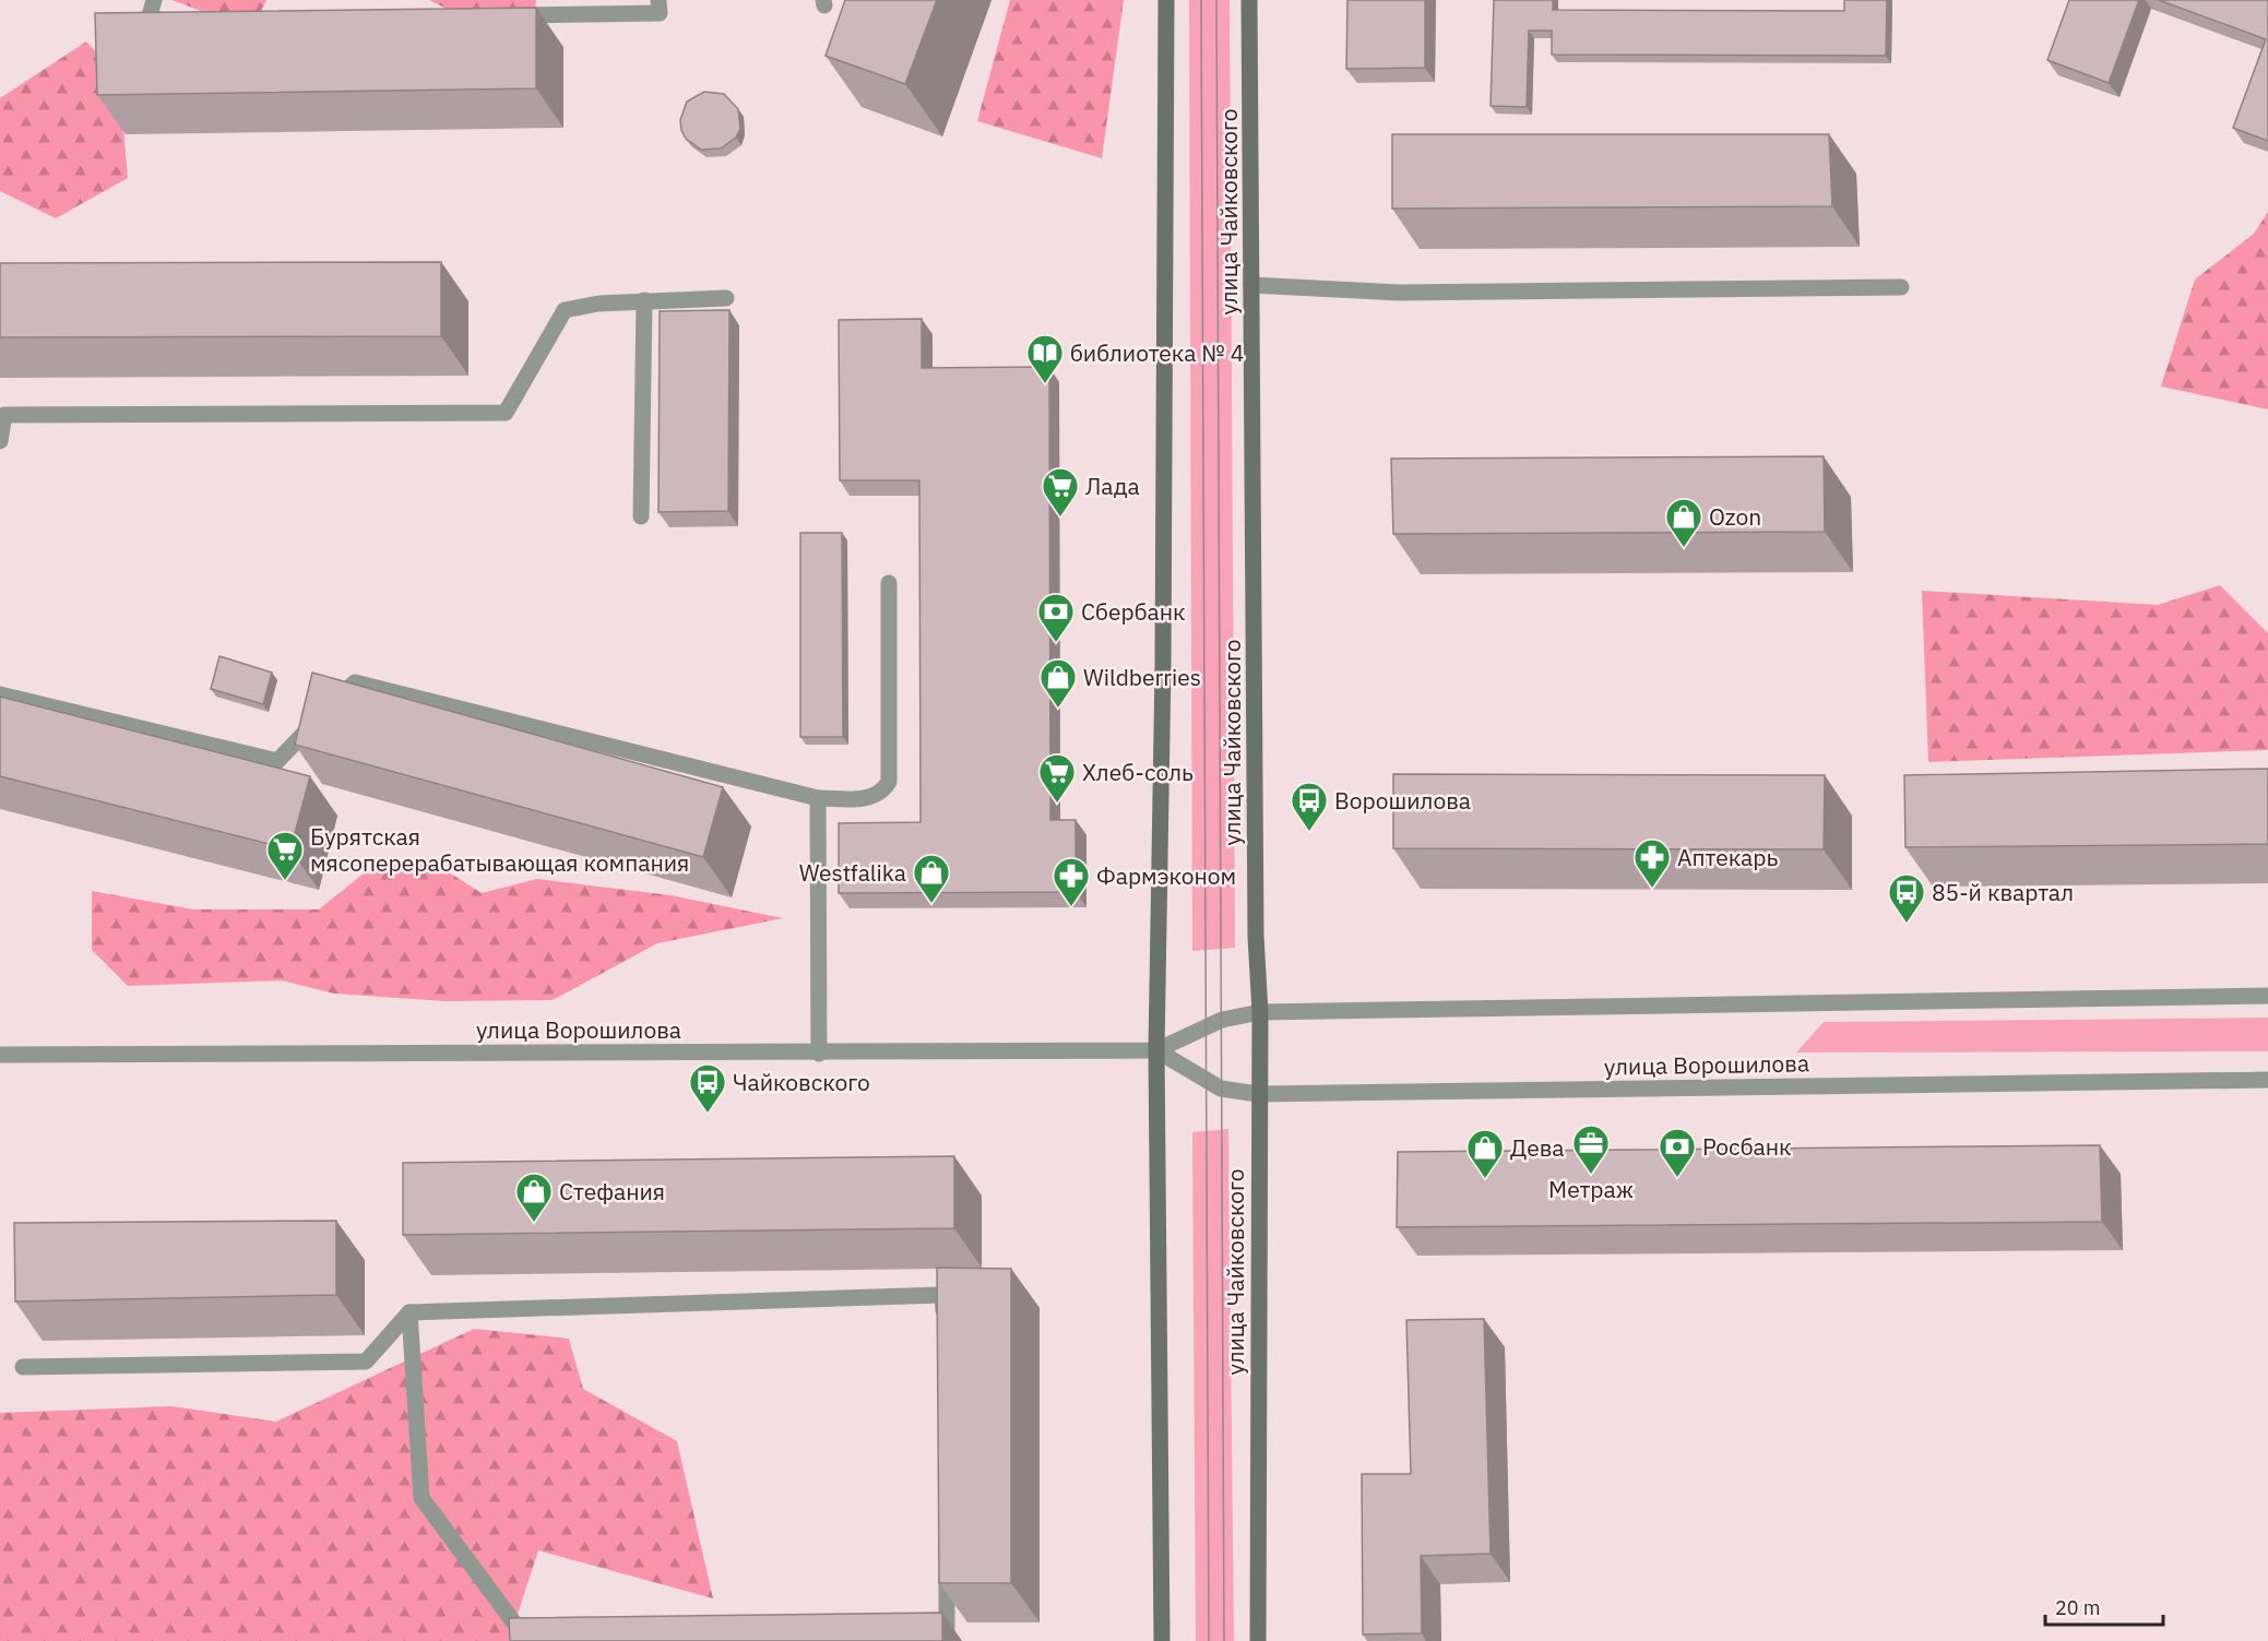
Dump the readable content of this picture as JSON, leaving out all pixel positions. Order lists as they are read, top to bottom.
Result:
{
  "streets": {
    "main road": ["улица Чайковского"],
    "street": ["улица Ворошилова"]
  },
  "crossings": [
    ["улица Чайковского", "улица Ворошилова"]
  ],
  "places": {
    "library": ["библиотека № 4"],
    "supermarket": ["Лада", "Хлеб-соль", "Бурятская мясоперерабатывающая компания"],
    "shop": [
      "Ozon",
      "Wildberries",
      "Westfalika",
      "Дева",
      "Стефания"
    ],
    "bank": ["Сбербанк", "Росбанк"],
    "bus stop": ["Ворошилова", "85-й квартал", "Чайковского"],
    "pharmacy": ["Аптекарь", "Фармэконом"],
    "office": ["Метраж"]
  },
  "scale_bar": "20 m"
}
